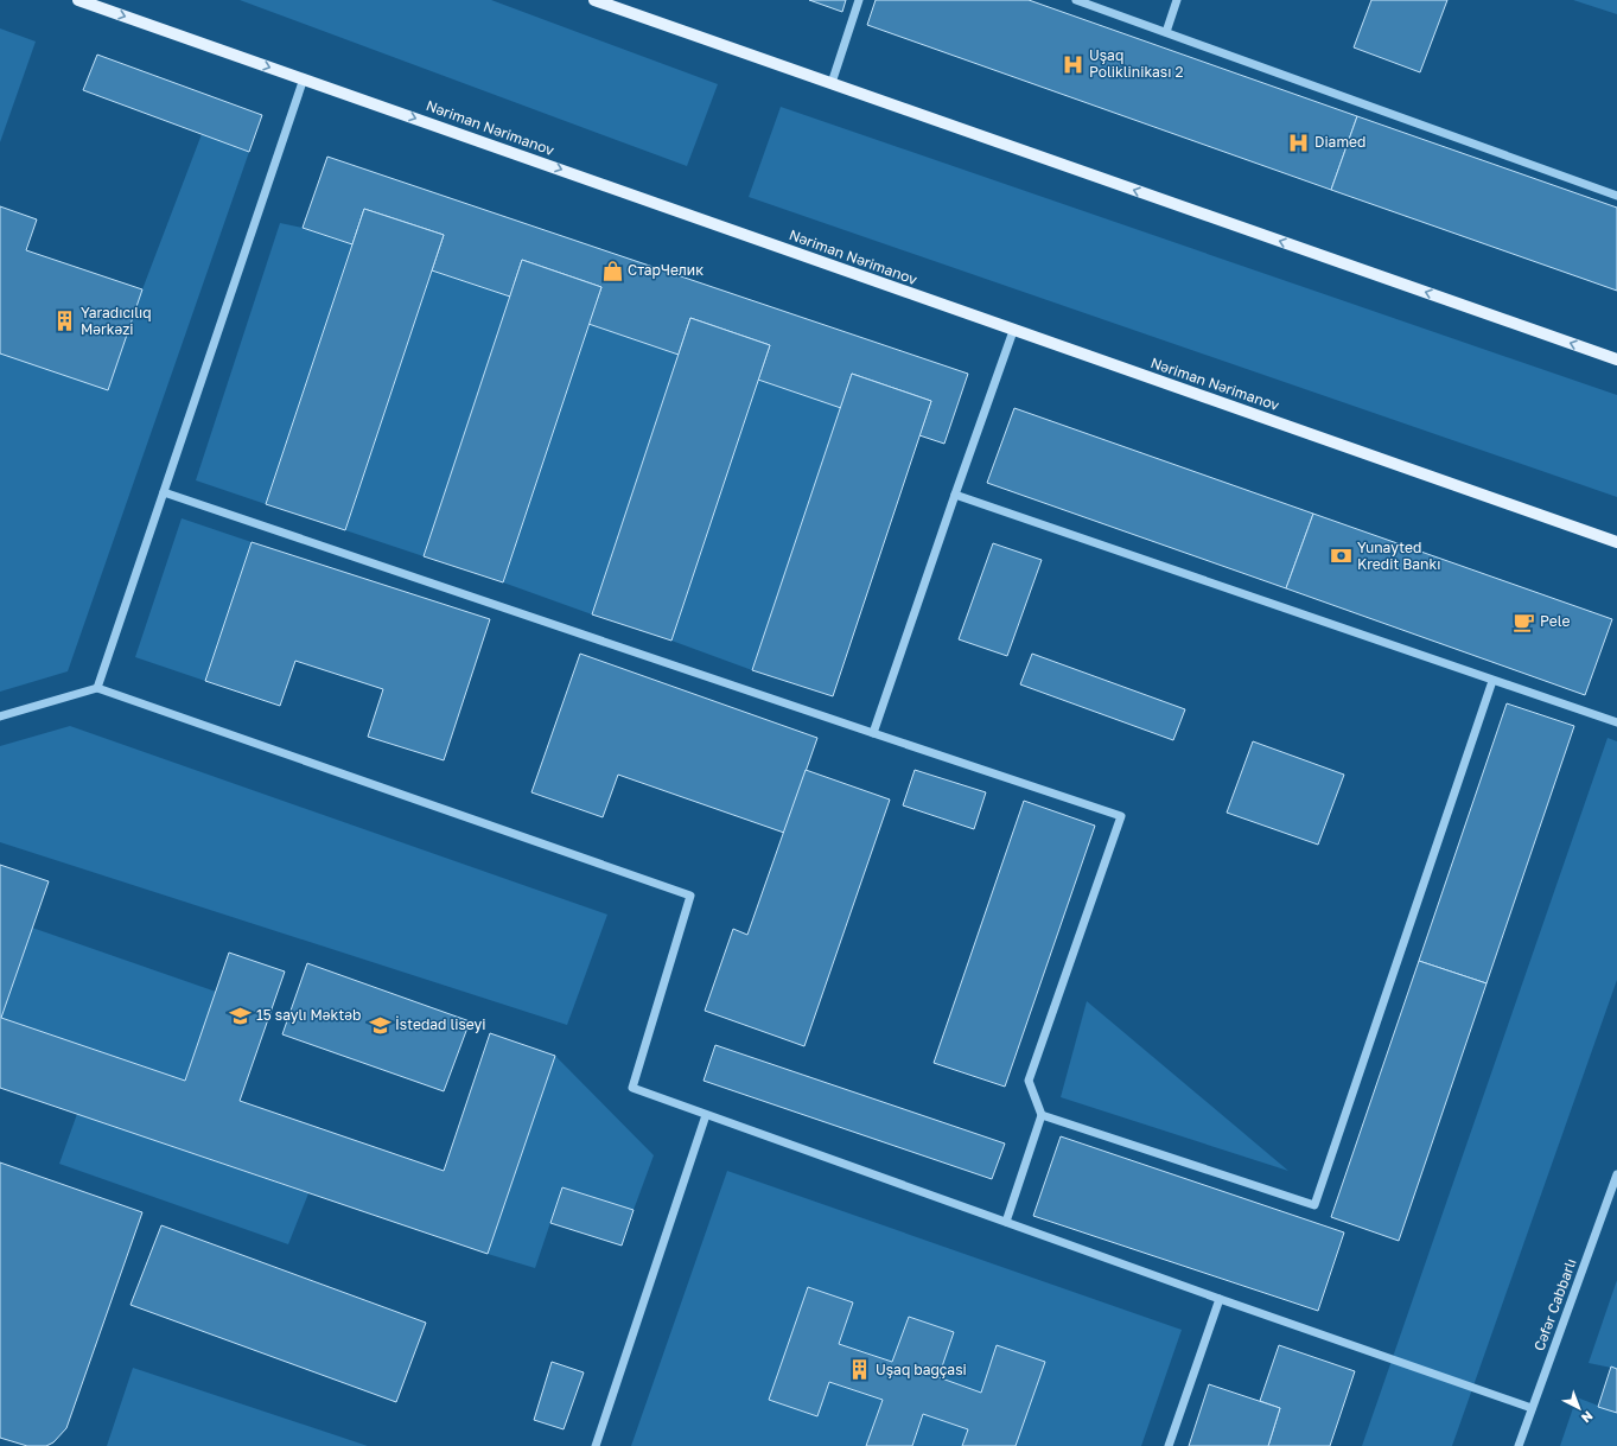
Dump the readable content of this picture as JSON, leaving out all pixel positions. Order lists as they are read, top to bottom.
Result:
{
  "streets": {
    "main road": ["Nəriman Nərimanov"],
    "street": ["Cəfər Cabbarlı"]
  },
  "one_way": ["Nəriman Nərimanov"],
  "places": {
    "hospital": ["Uşaq Poliklinikası 2", "Diamed"],
    "shop": ["СтарЧелик"],
    "building": ["Yaradıcılıq Mərkəzi", "Uşaq bağçasi"],
    "bank": ["Yunayted Kredit Bankı"],
    "cafe": ["Pele"],
    "school or university": ["15 saylı Məktəb", "İstedad liseyi"]
  },
  "north": "bottom right"
}
